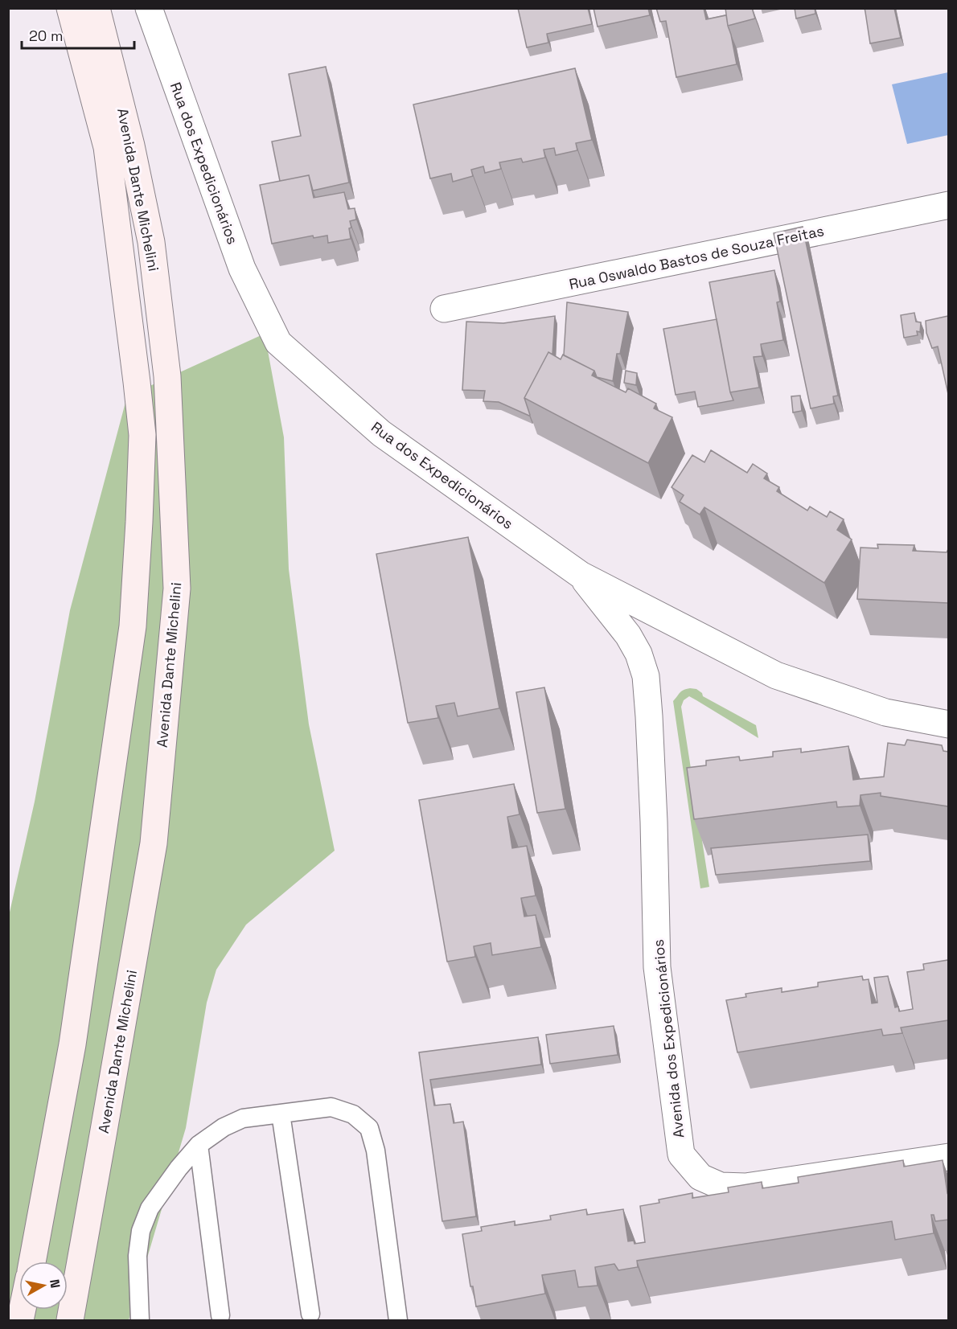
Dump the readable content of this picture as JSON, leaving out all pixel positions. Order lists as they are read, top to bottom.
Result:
{
  "streets": {
    "main road": ["Avenida Dante Michelini"],
    "street": ["Rua dos Expedicionários", "Rua Oswaldo Bastos de Souza Freitas", "Avenida dos Expedicionários"]
  },
  "crossings": [
    ["Rua dos Expedicionários", "Avenida dos Expedicionários"]
  ],
  "scale_bar": "20 m",
  "north": "right"
}
